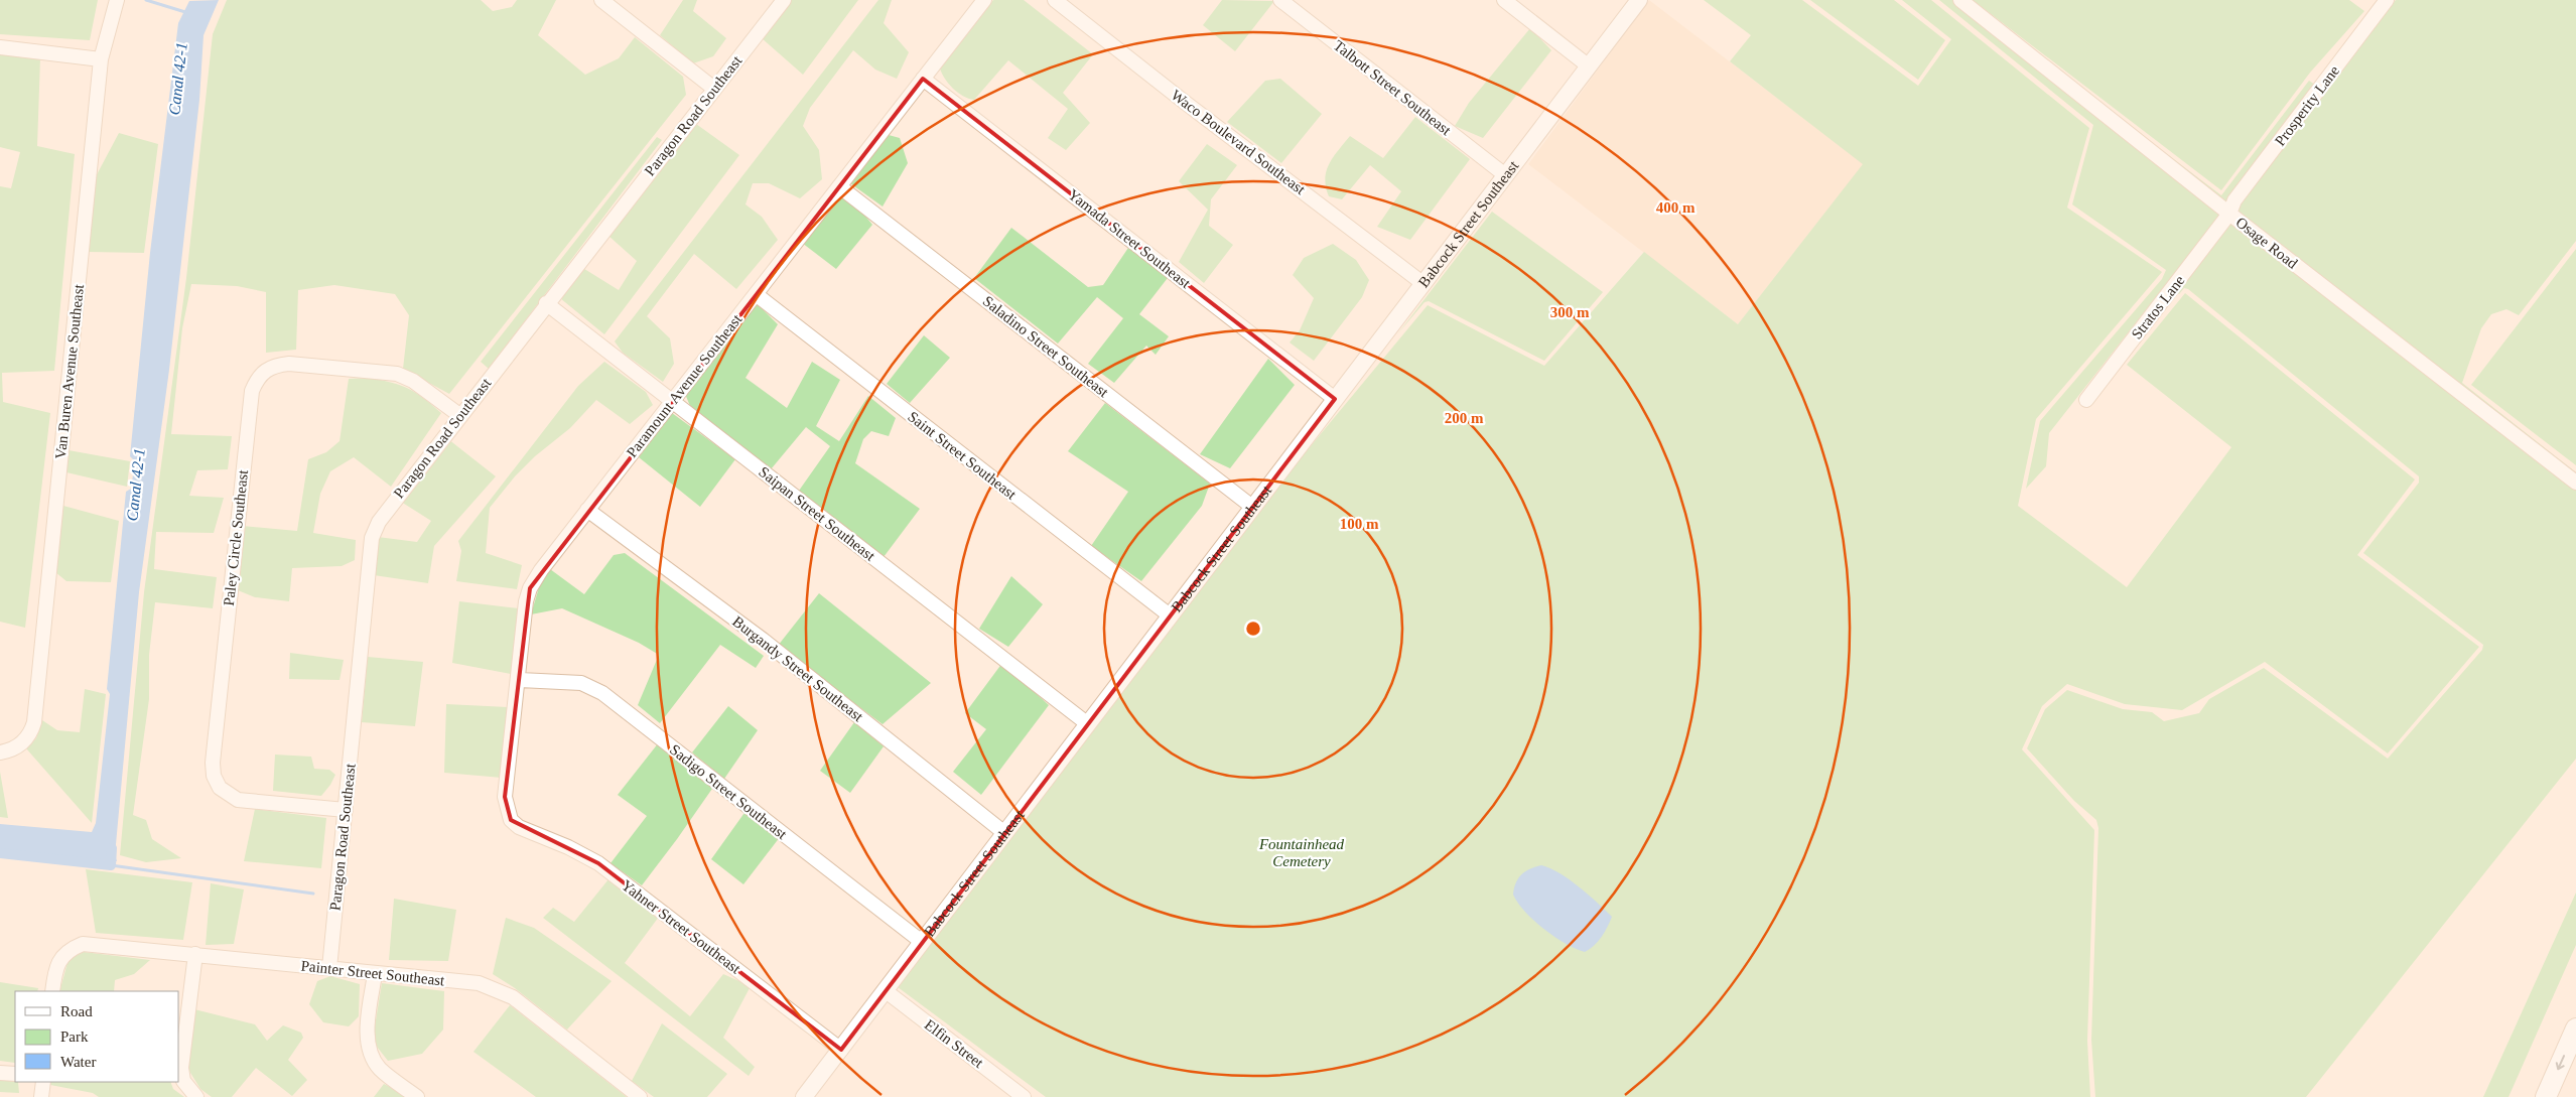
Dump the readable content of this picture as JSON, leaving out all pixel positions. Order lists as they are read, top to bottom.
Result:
{
  "streets": {
    "main road": ["Babcock Street Southeast"],
    "street": [
      "Talbott Street Southeast",
      "Prosperity Lane",
      "Paragon Road Southeast",
      "Waco Boulevard Southeast",
      "Yamada Street Southeast",
      "Osage Road",
      "Stratos Lane",
      "Saladino Street Southeast",
      "Van Buren Avenue Southeast",
      "Paramount Avenue Southeast",
      "Saint Street Southeast",
      "Saipan Street Southeast",
      "Paley Circle Southeast",
      "Burgandy Street Southeast",
      "Sadigo Street Southeast",
      "Yahner Street Southeast",
      "Painter Street Southeast",
      "Elfin Street"
    ]
  },
  "crossings": [
    ["Talbott Street Southeast", "Babcock Street Southeast"],
    ["Prosperity Lane", "Osage Road"],
    ["Prosperity Lane", "Stratos Lane"],
    ["Paragon Road Southeast", "Saipan Street Southeast"],
    ["Paragon Road Southeast", "Paley Circle Southeast"],
    ["Paragon Road Southeast", "Painter Street Southeast"],
    ["Waco Boulevard Southeast", "Babcock Street Southeast"],
    ["Babcock Street Southeast", "Yamada Street Southeast"],
    ["Babcock Street Southeast", "Saladino Street Southeast"],
    ["Babcock Street Southeast", "Saint Street Southeast"],
    ["Babcock Street Southeast", "Saipan Street Southeast"],
    ["Babcock Street Southeast", "Burgandy Street Southeast"],
    ["Babcock Street Southeast", "Sadigo Street Southeast"],
    ["Babcock Street Southeast", "Yahner Street Southeast"],
    ["Babcock Street Southeast", "Elfin Street"],
    ["Yamada Street Southeast", "Paramount Avenue Southeast"],
    ["Osage Road", "Stratos Lane"],
    ["Saladino Street Southeast", "Paramount Avenue Southeast"],
    ["Paramount Avenue Southeast", "Saint Street Southeast"],
    ["Paramount Avenue Southeast", "Saipan Street Southeast"],
    ["Paramount Avenue Southeast", "Burgandy Street Southeast"],
    ["Paramount Avenue Southeast", "Sadigo Street Southeast"],
    ["Paramount Avenue Southeast", "Yahner Street Southeast"]
  ],
  "water": ["Canal 42-1"],
  "parks": ["Fountainhead Cemetery"],
  "legend": ["Road", "Park", "Water"],
  "rings": [
    "400 m",
    "300 m",
    "200 m",
    "100 m"
  ]
}
